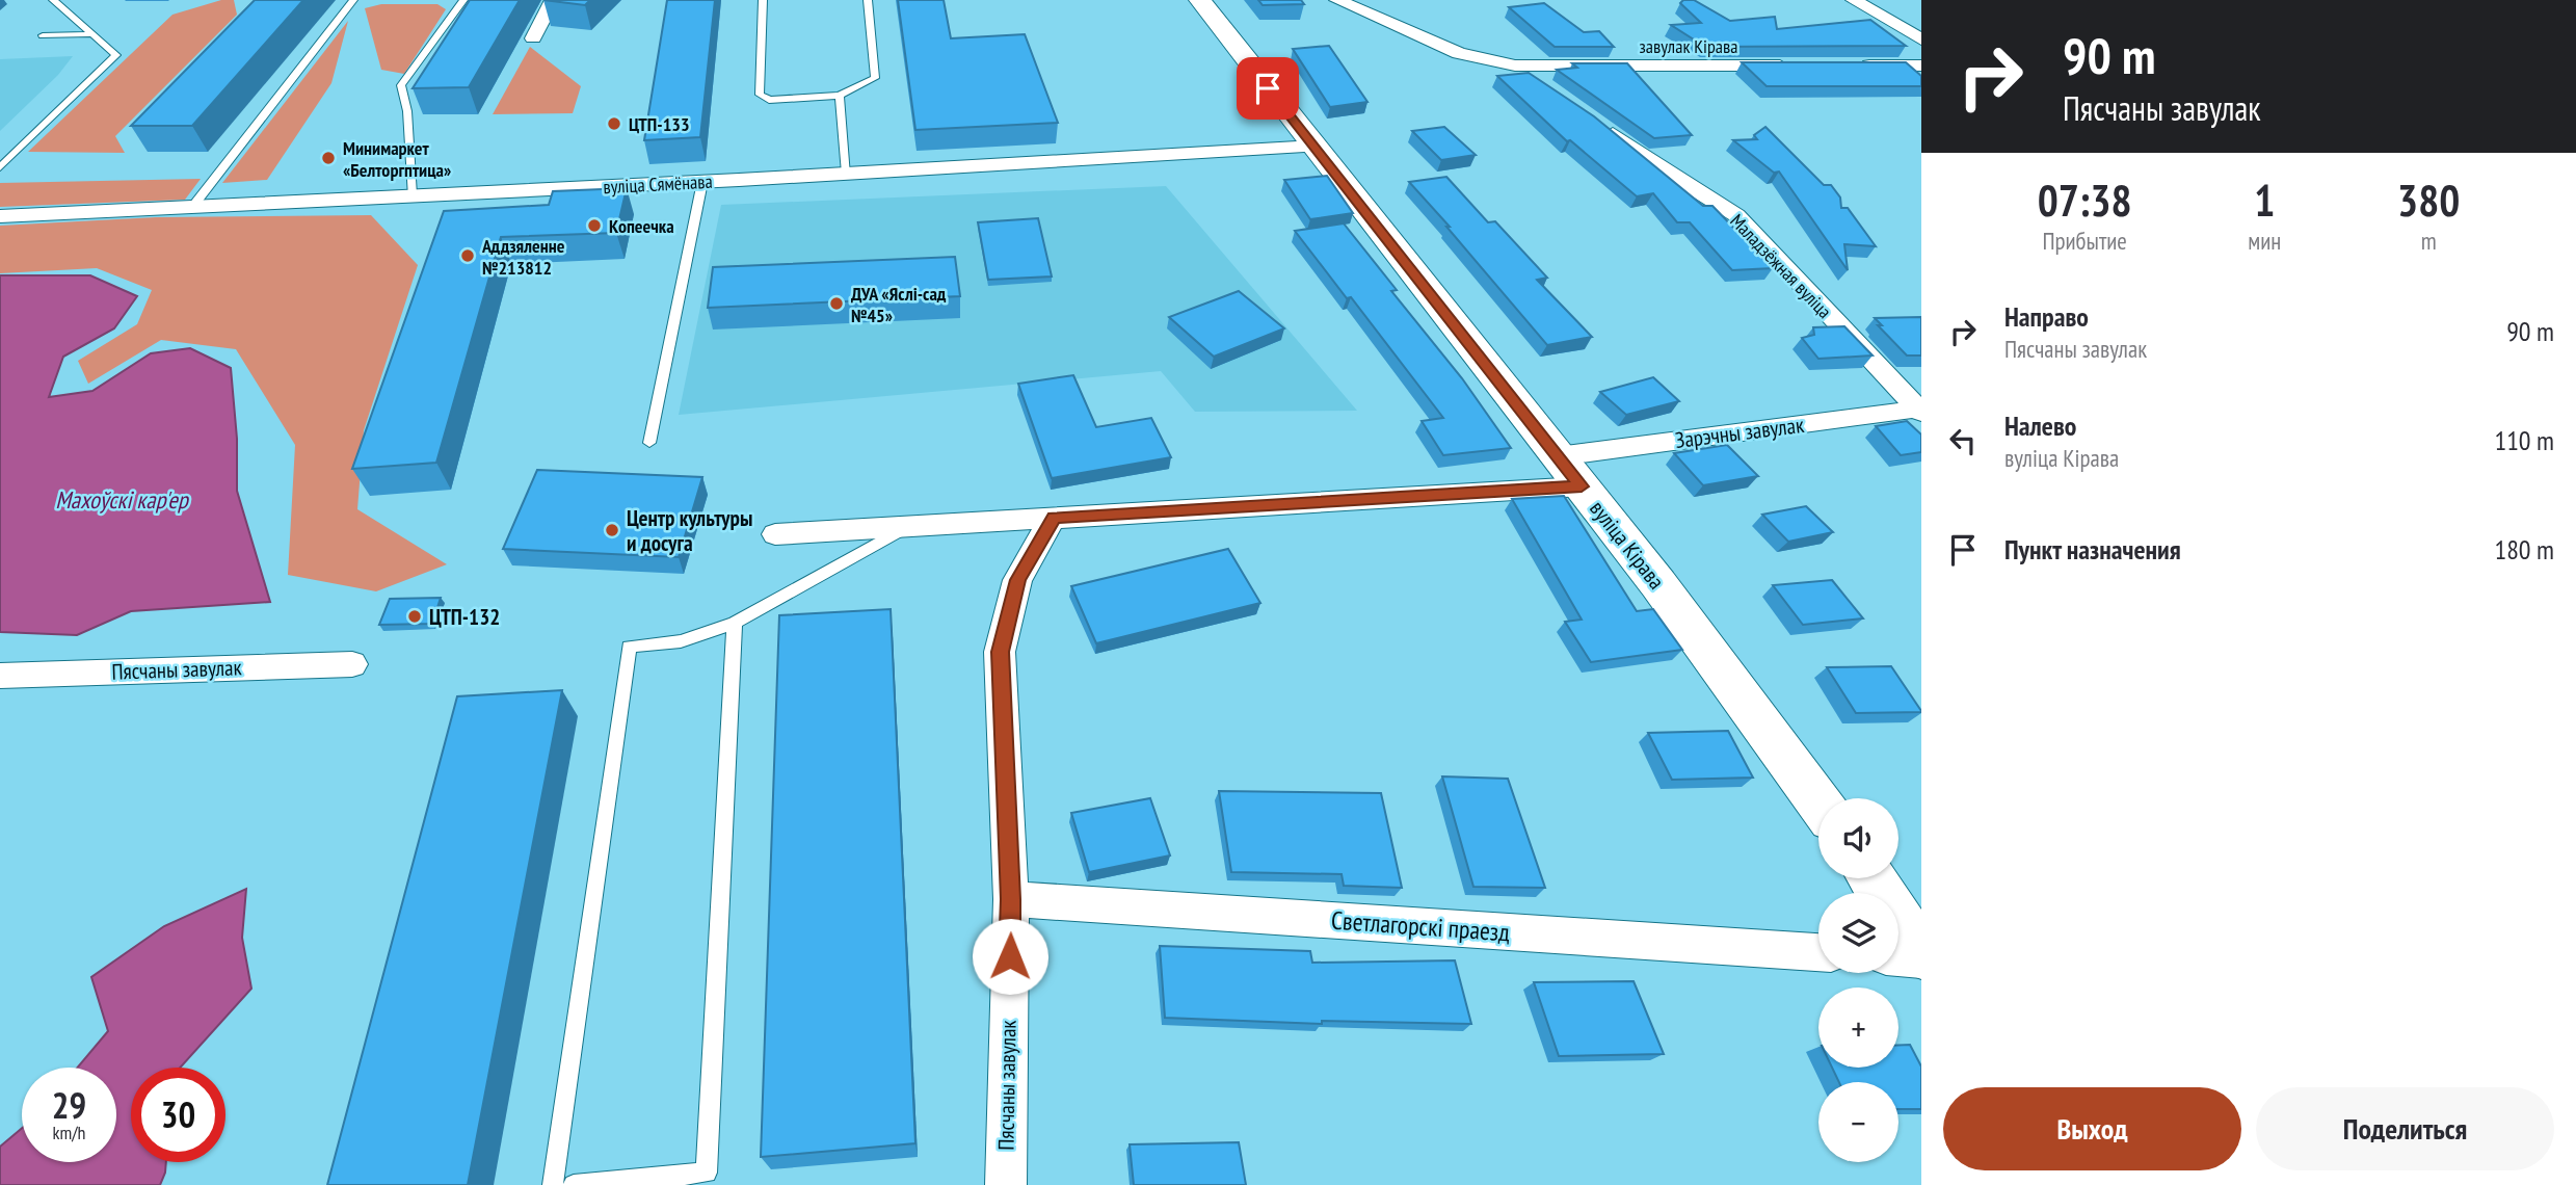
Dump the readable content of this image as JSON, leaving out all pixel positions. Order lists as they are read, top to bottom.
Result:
{
  "streets": {
    "main road": ["вуліца Кірава"],
    "street": [
      "завулак Кірава",
      "вуліца Сямёнава",
      "Маладзёжная вуліца",
      "Зарэчны завулак",
      "Пясчаны завулак",
      "Светлагорскі праезд"
    ]
  },
  "crossings": [
    ["вуліца Сямёнава", "вуліца Кірава"],
    ["Маладзёжная вуліца", "Зарэчны завулак"],
    ["Зарэчны завулак", "вуліца Кірава"],
    ["Пясчаны завулак", "Светлагорскі праезд"]
  ],
  "water": ["Махоўскі кар'ер"],
  "places": [
    "ЦТП-133",
    "Минимаркет «Белторгптица»",
    "Копеечка",
    "Аддзяленне №213812",
    "ДУА «Яслі-сад №45»",
    "Центр культуры и досуга",
    "ЦТП-132"
  ],
  "page": {
    "turn": ["90 m", "Пясчаны завулак"],
    "eta": [
      "07:38",
      "Прибытие",
      "1",
      "мин",
      "380",
      "m"
    ],
    "list": [
      {
        "name": "Направо",
        "note": "Пясчаны завулак",
        "value": "90 m"
      },
      {
        "name": "Налево",
        "note": "вуліца Кірава",
        "value": "110 m"
      },
      {
        "name": "Пункт назначения",
        "value": "180 m"
      }
    ],
    "map_buttons": ["+", "−"],
    "speed": "29 km/h",
    "limit": "30",
    "buttons": ["Выход", "Поделиться"]
  }
}
